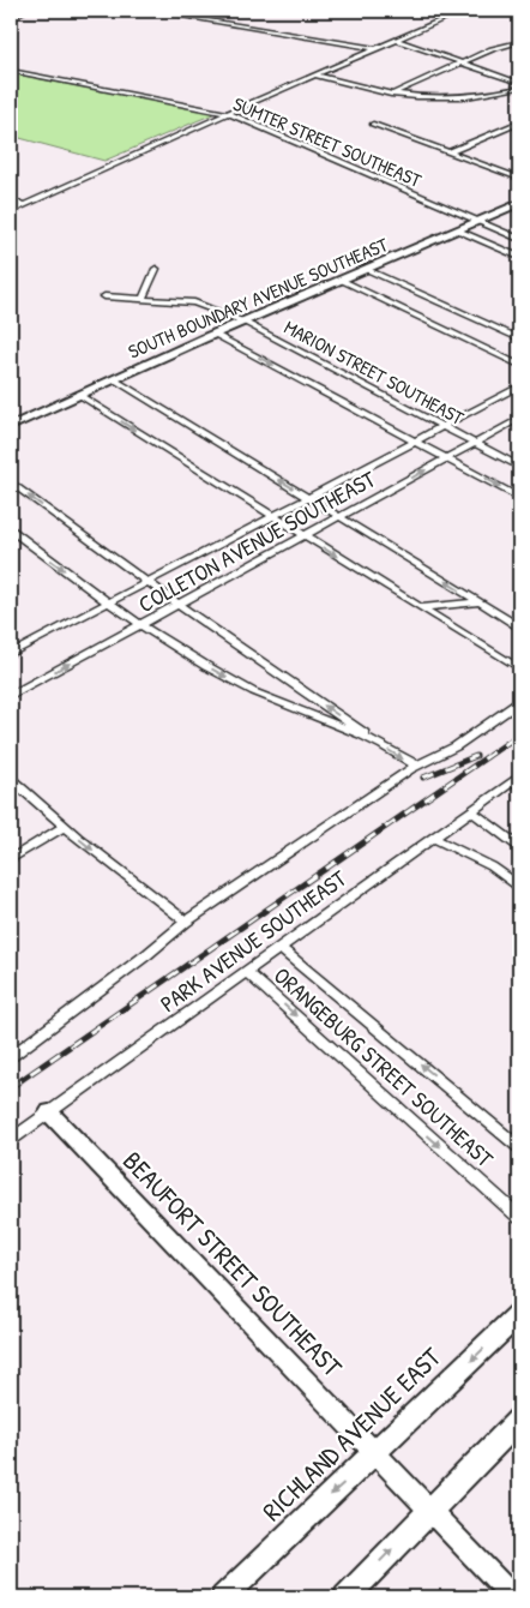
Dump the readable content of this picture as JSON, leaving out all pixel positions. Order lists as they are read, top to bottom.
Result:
{
  "streets": {
    "main road": ["RICHLAND AVENUE EAST"],
    "street": [
      "SUMTER STREET SOUTHEAST",
      "SOUTH BOUNDARY AVENUE SOUTHEAST",
      "MARION STREET SOUTHEAST",
      "COLLETON AVENUE SOUTHEAST",
      "PARK AVENUE SOUTHEAST",
      "ORANGEBURG STREET SOUTHEAST",
      "BEAUFORT STREET SOUTHEAST"
    ]
  },
  "crossings": [
    ["SUMTER STREET SOUTHEAST", "SOUTH BOUNDARY AVENUE SOUTHEAST"],
    ["SOUTH BOUNDARY AVENUE SOUTHEAST", "MARION STREET SOUTHEAST"],
    ["MARION STREET SOUTHEAST", "COLLETON AVENUE SOUTHEAST"],
    ["PARK AVENUE SOUTHEAST", "ORANGEBURG STREET SOUTHEAST"],
    ["PARK AVENUE SOUTHEAST", "BEAUFORT STREET SOUTHEAST"],
    ["BEAUFORT STREET SOUTHEAST", "RICHLAND AVENUE EAST"]
  ]
}
